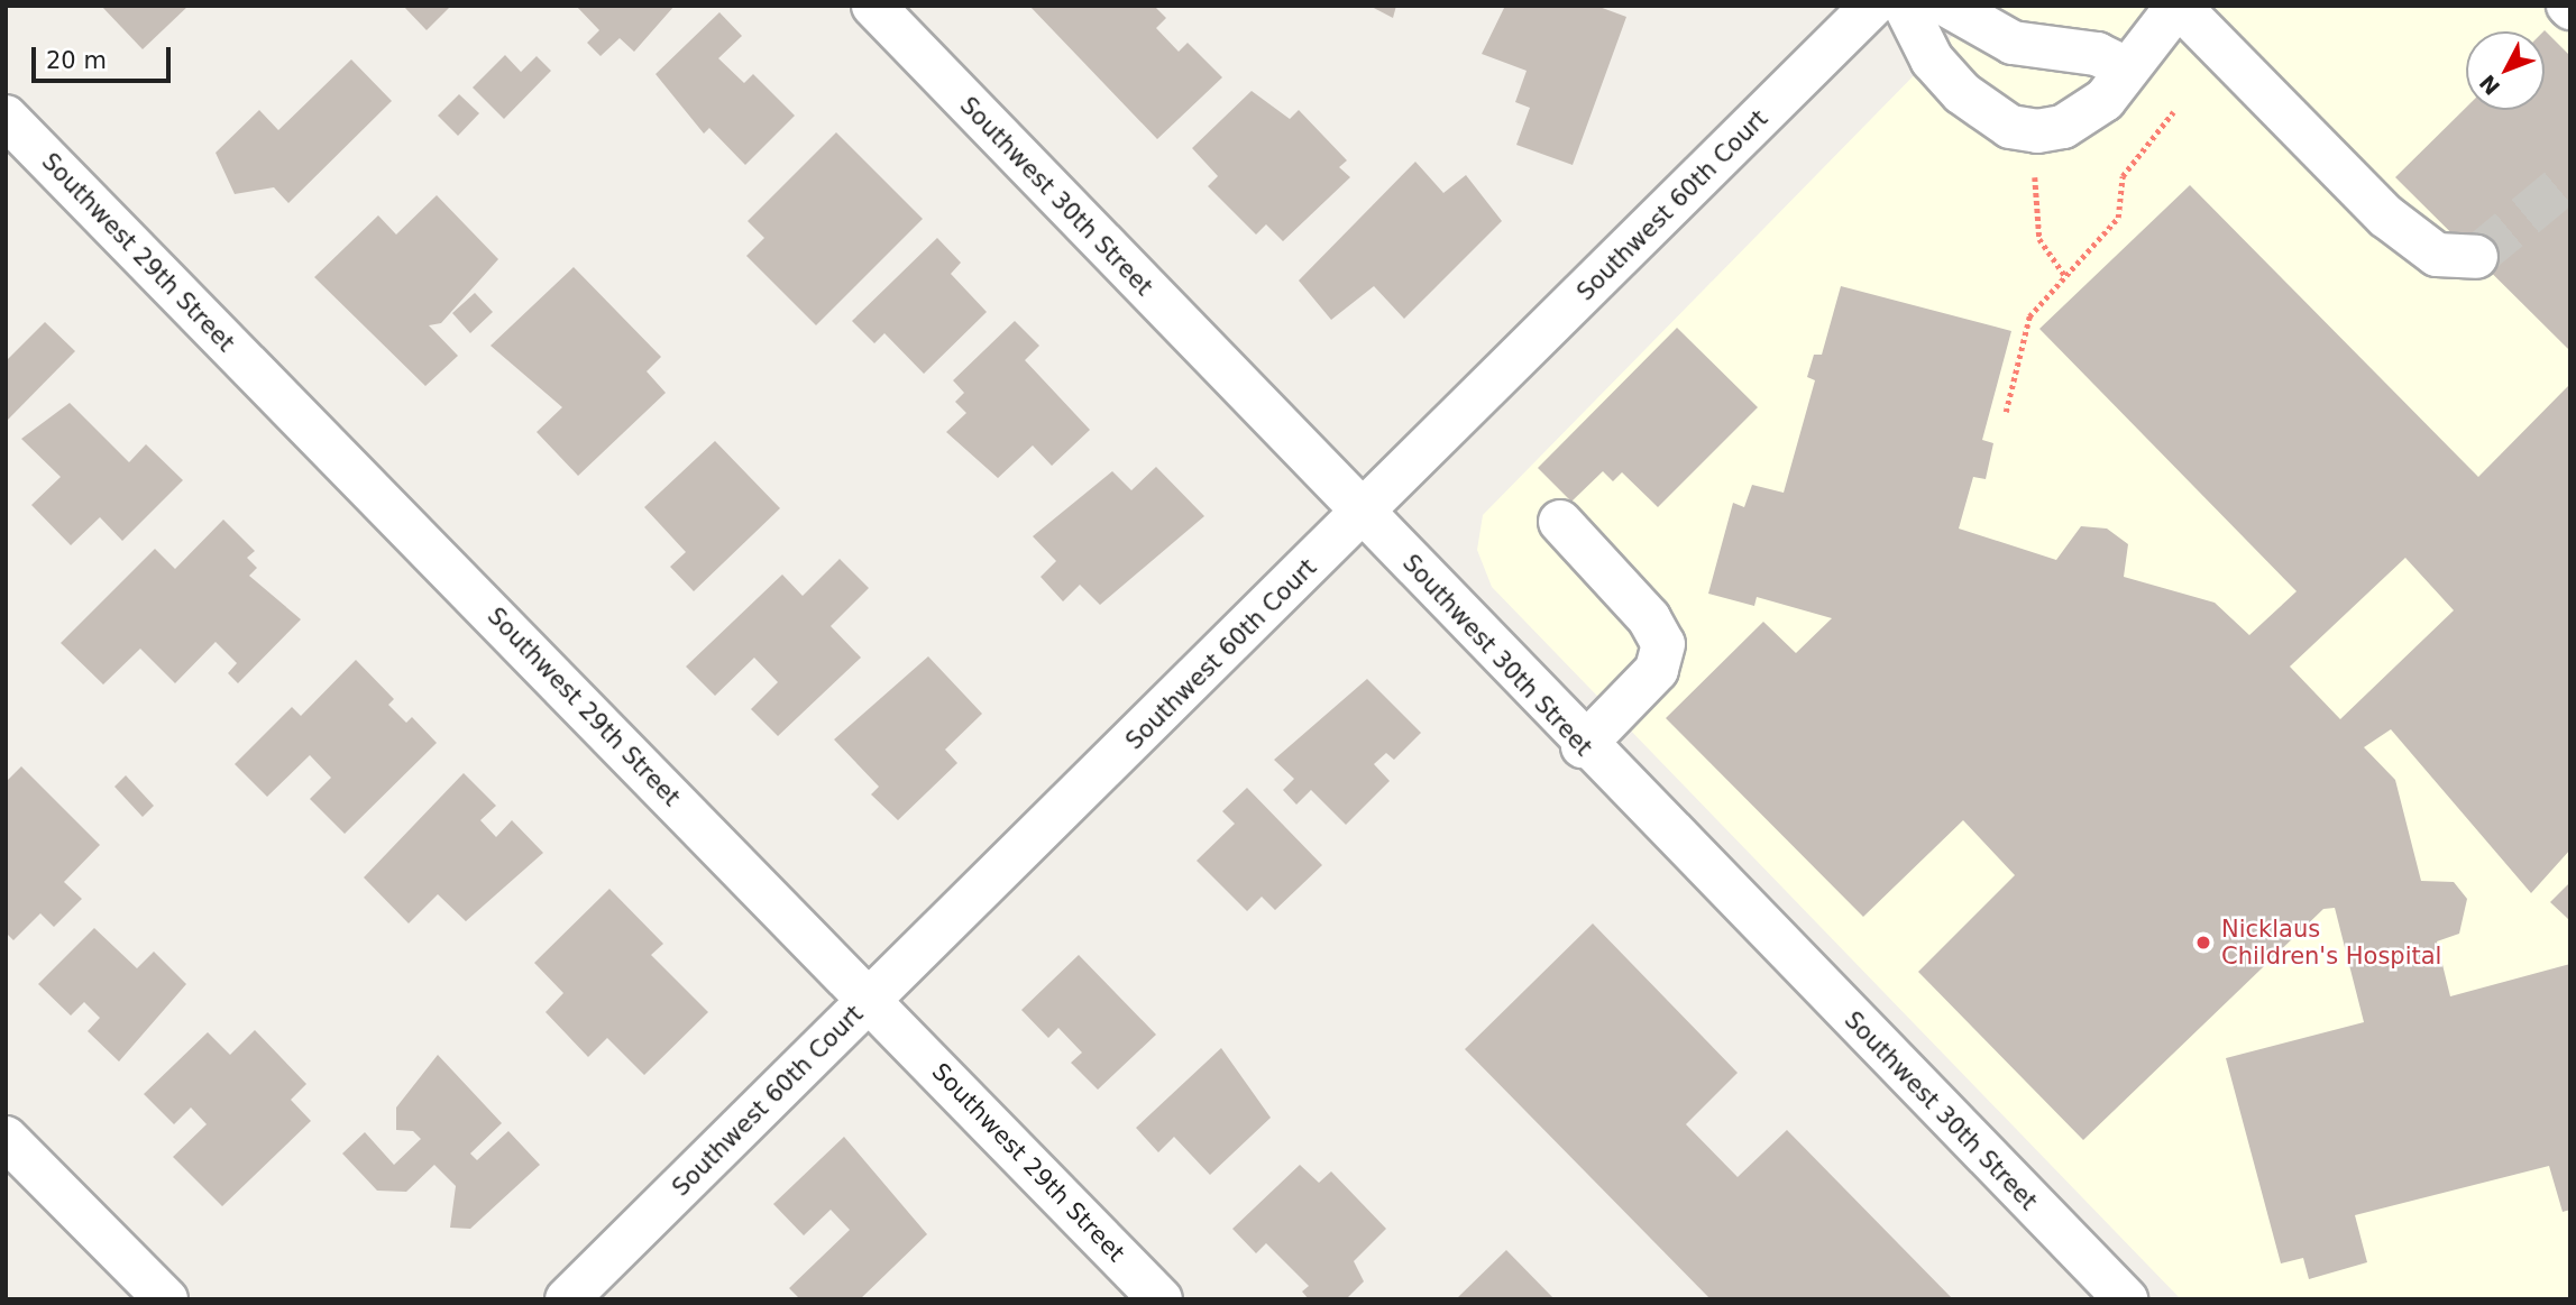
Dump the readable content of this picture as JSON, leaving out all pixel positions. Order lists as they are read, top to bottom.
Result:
{
  "streets": {
    "street": ["Southwest 30th Street", "Southwest 60th Court", "Southwest 29th Street"]
  },
  "crossings": [
    ["Southwest 30th Street", "Southwest 60th Court"],
    ["Southwest 60th Court", "Southwest 29th Street"]
  ],
  "places": ["Nicklaus Children's Hospital"],
  "scale_bar": "20 m",
  "north": "bottom left"
}
